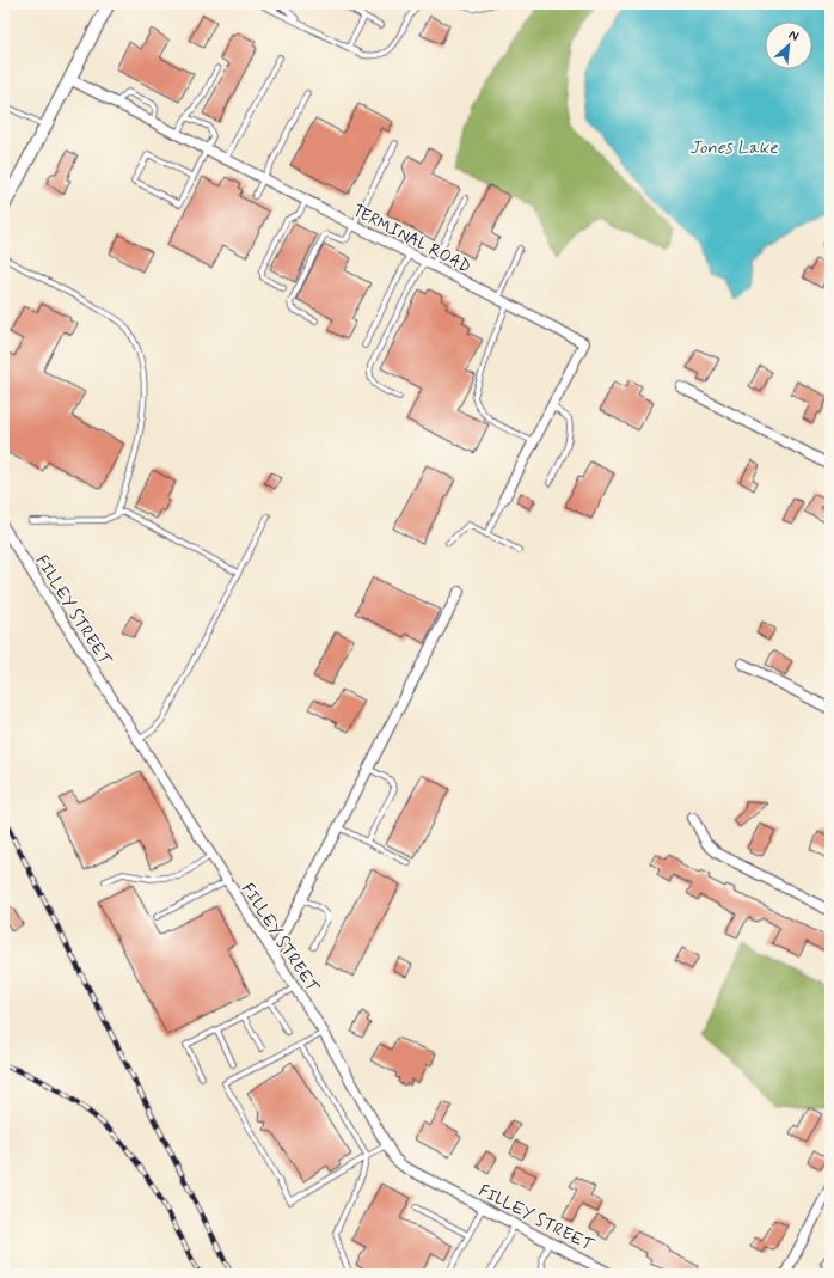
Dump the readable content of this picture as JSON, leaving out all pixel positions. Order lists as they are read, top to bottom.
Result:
{
  "streets": {
    "street": ["TERMINAL ROAD", "FILLEY STREET"]
  },
  "water": ["Jones Lake"],
  "north": "top right"
}
